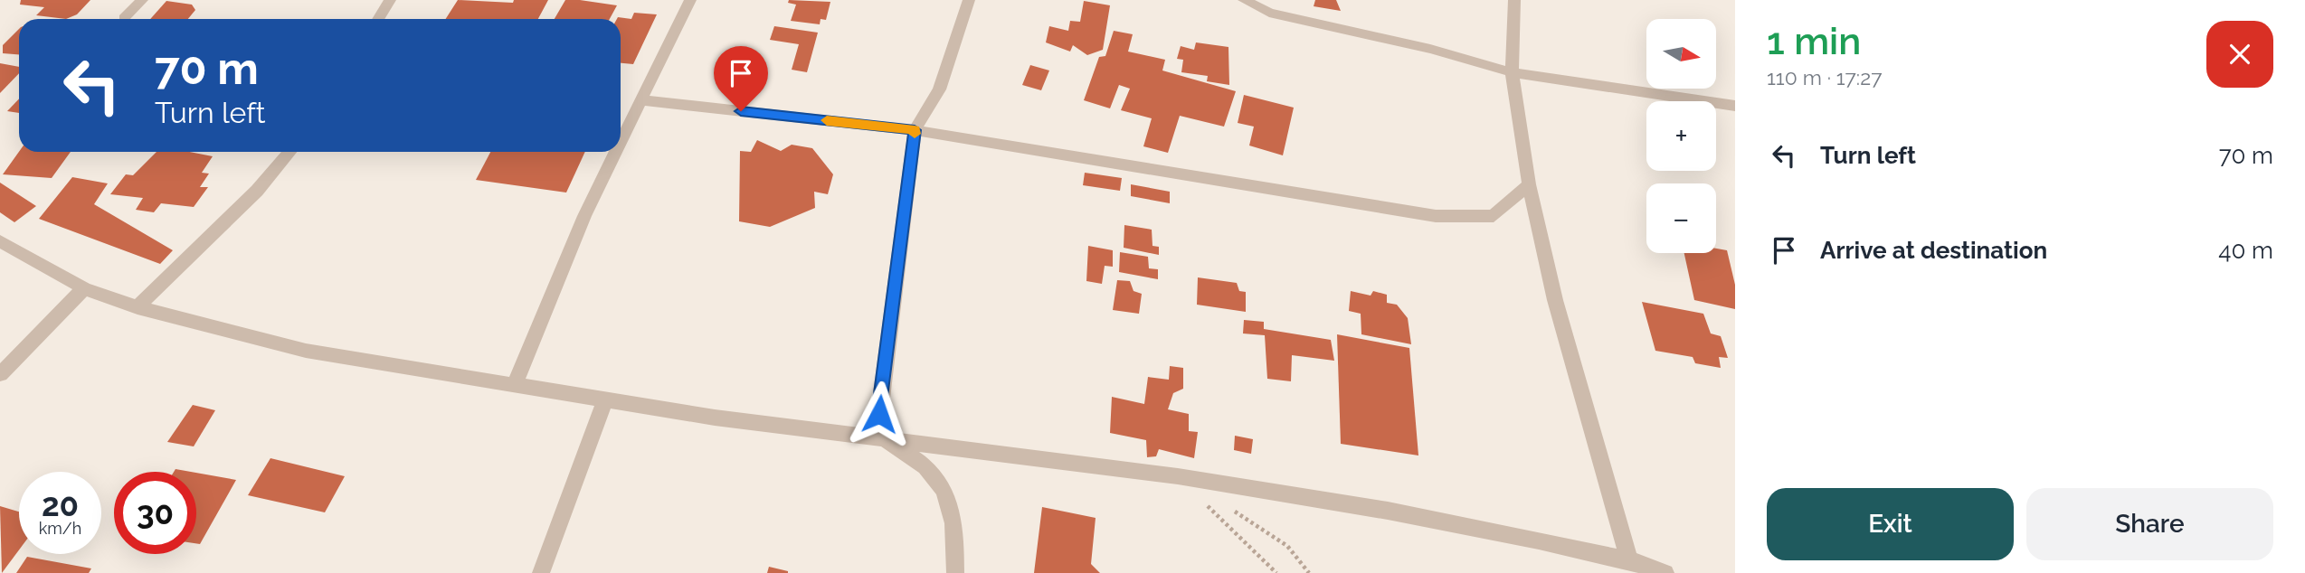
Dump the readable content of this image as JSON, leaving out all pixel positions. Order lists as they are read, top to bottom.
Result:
{
  "north": "right",
  "page": {
    "heading": ["1 min", "110 m · 17:27"],
    "map_buttons": ["+", "−"],
    "turn": ["70 m", "Turn left"],
    "list": [
      {
        "name": "Turn left",
        "value": "70 m"
      },
      {
        "name": "Arrive at destination",
        "value": "40 m"
      }
    ],
    "speed": "20 km/h",
    "limit": "30",
    "buttons": ["Exit", "Share"]
  }
}
